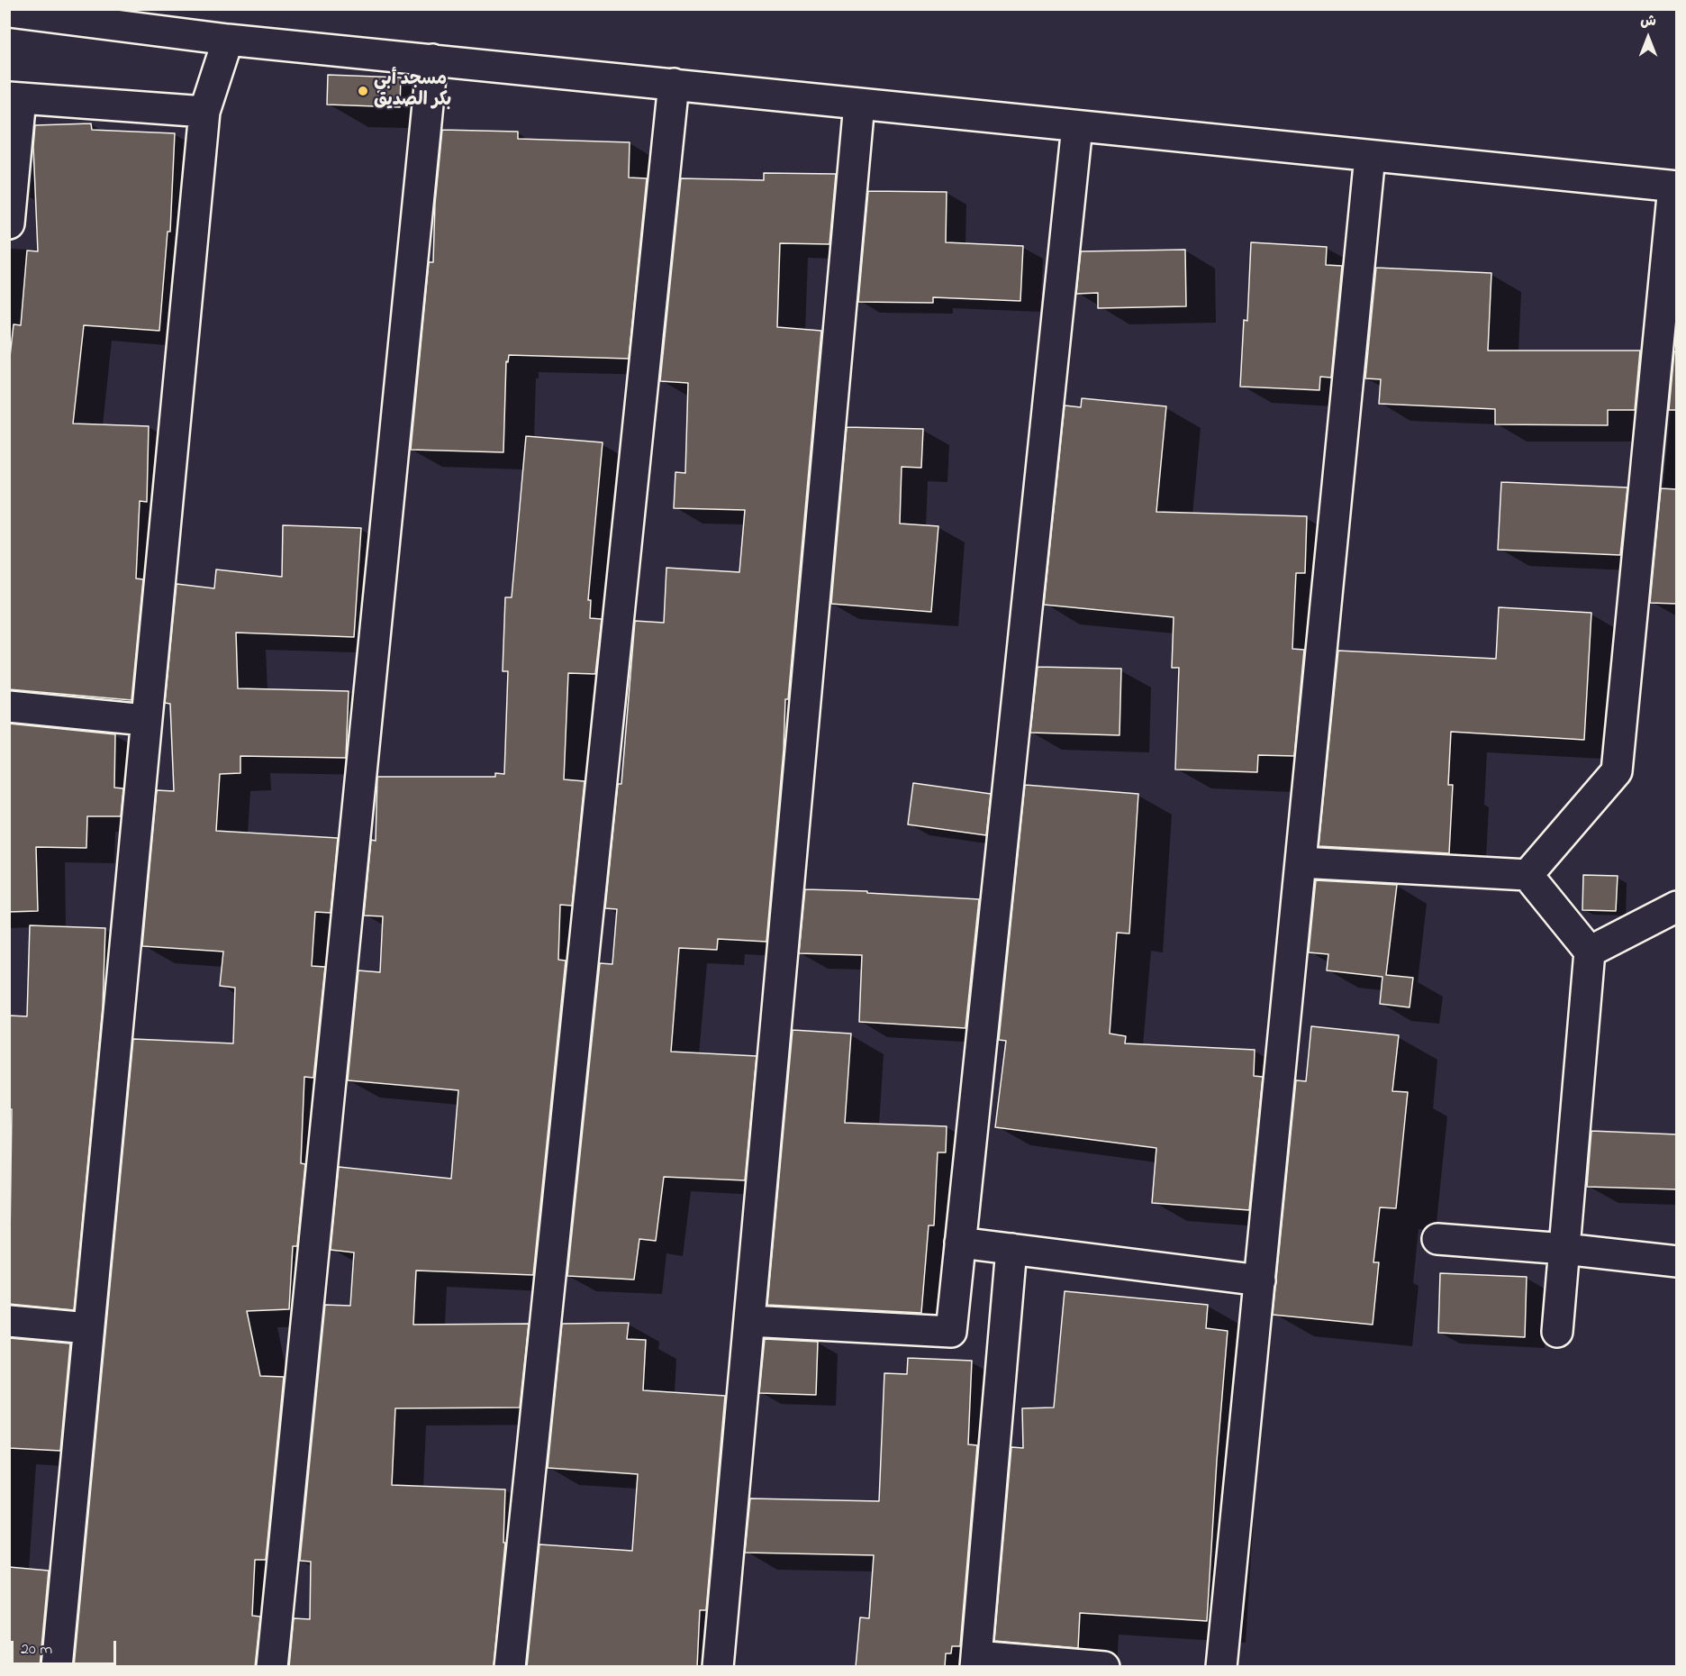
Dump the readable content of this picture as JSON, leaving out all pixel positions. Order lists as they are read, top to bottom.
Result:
{
  "places": ["مسجد أبي بكر الصديق"],
  "scale_bar": "20 m",
  "north": "top"
}
